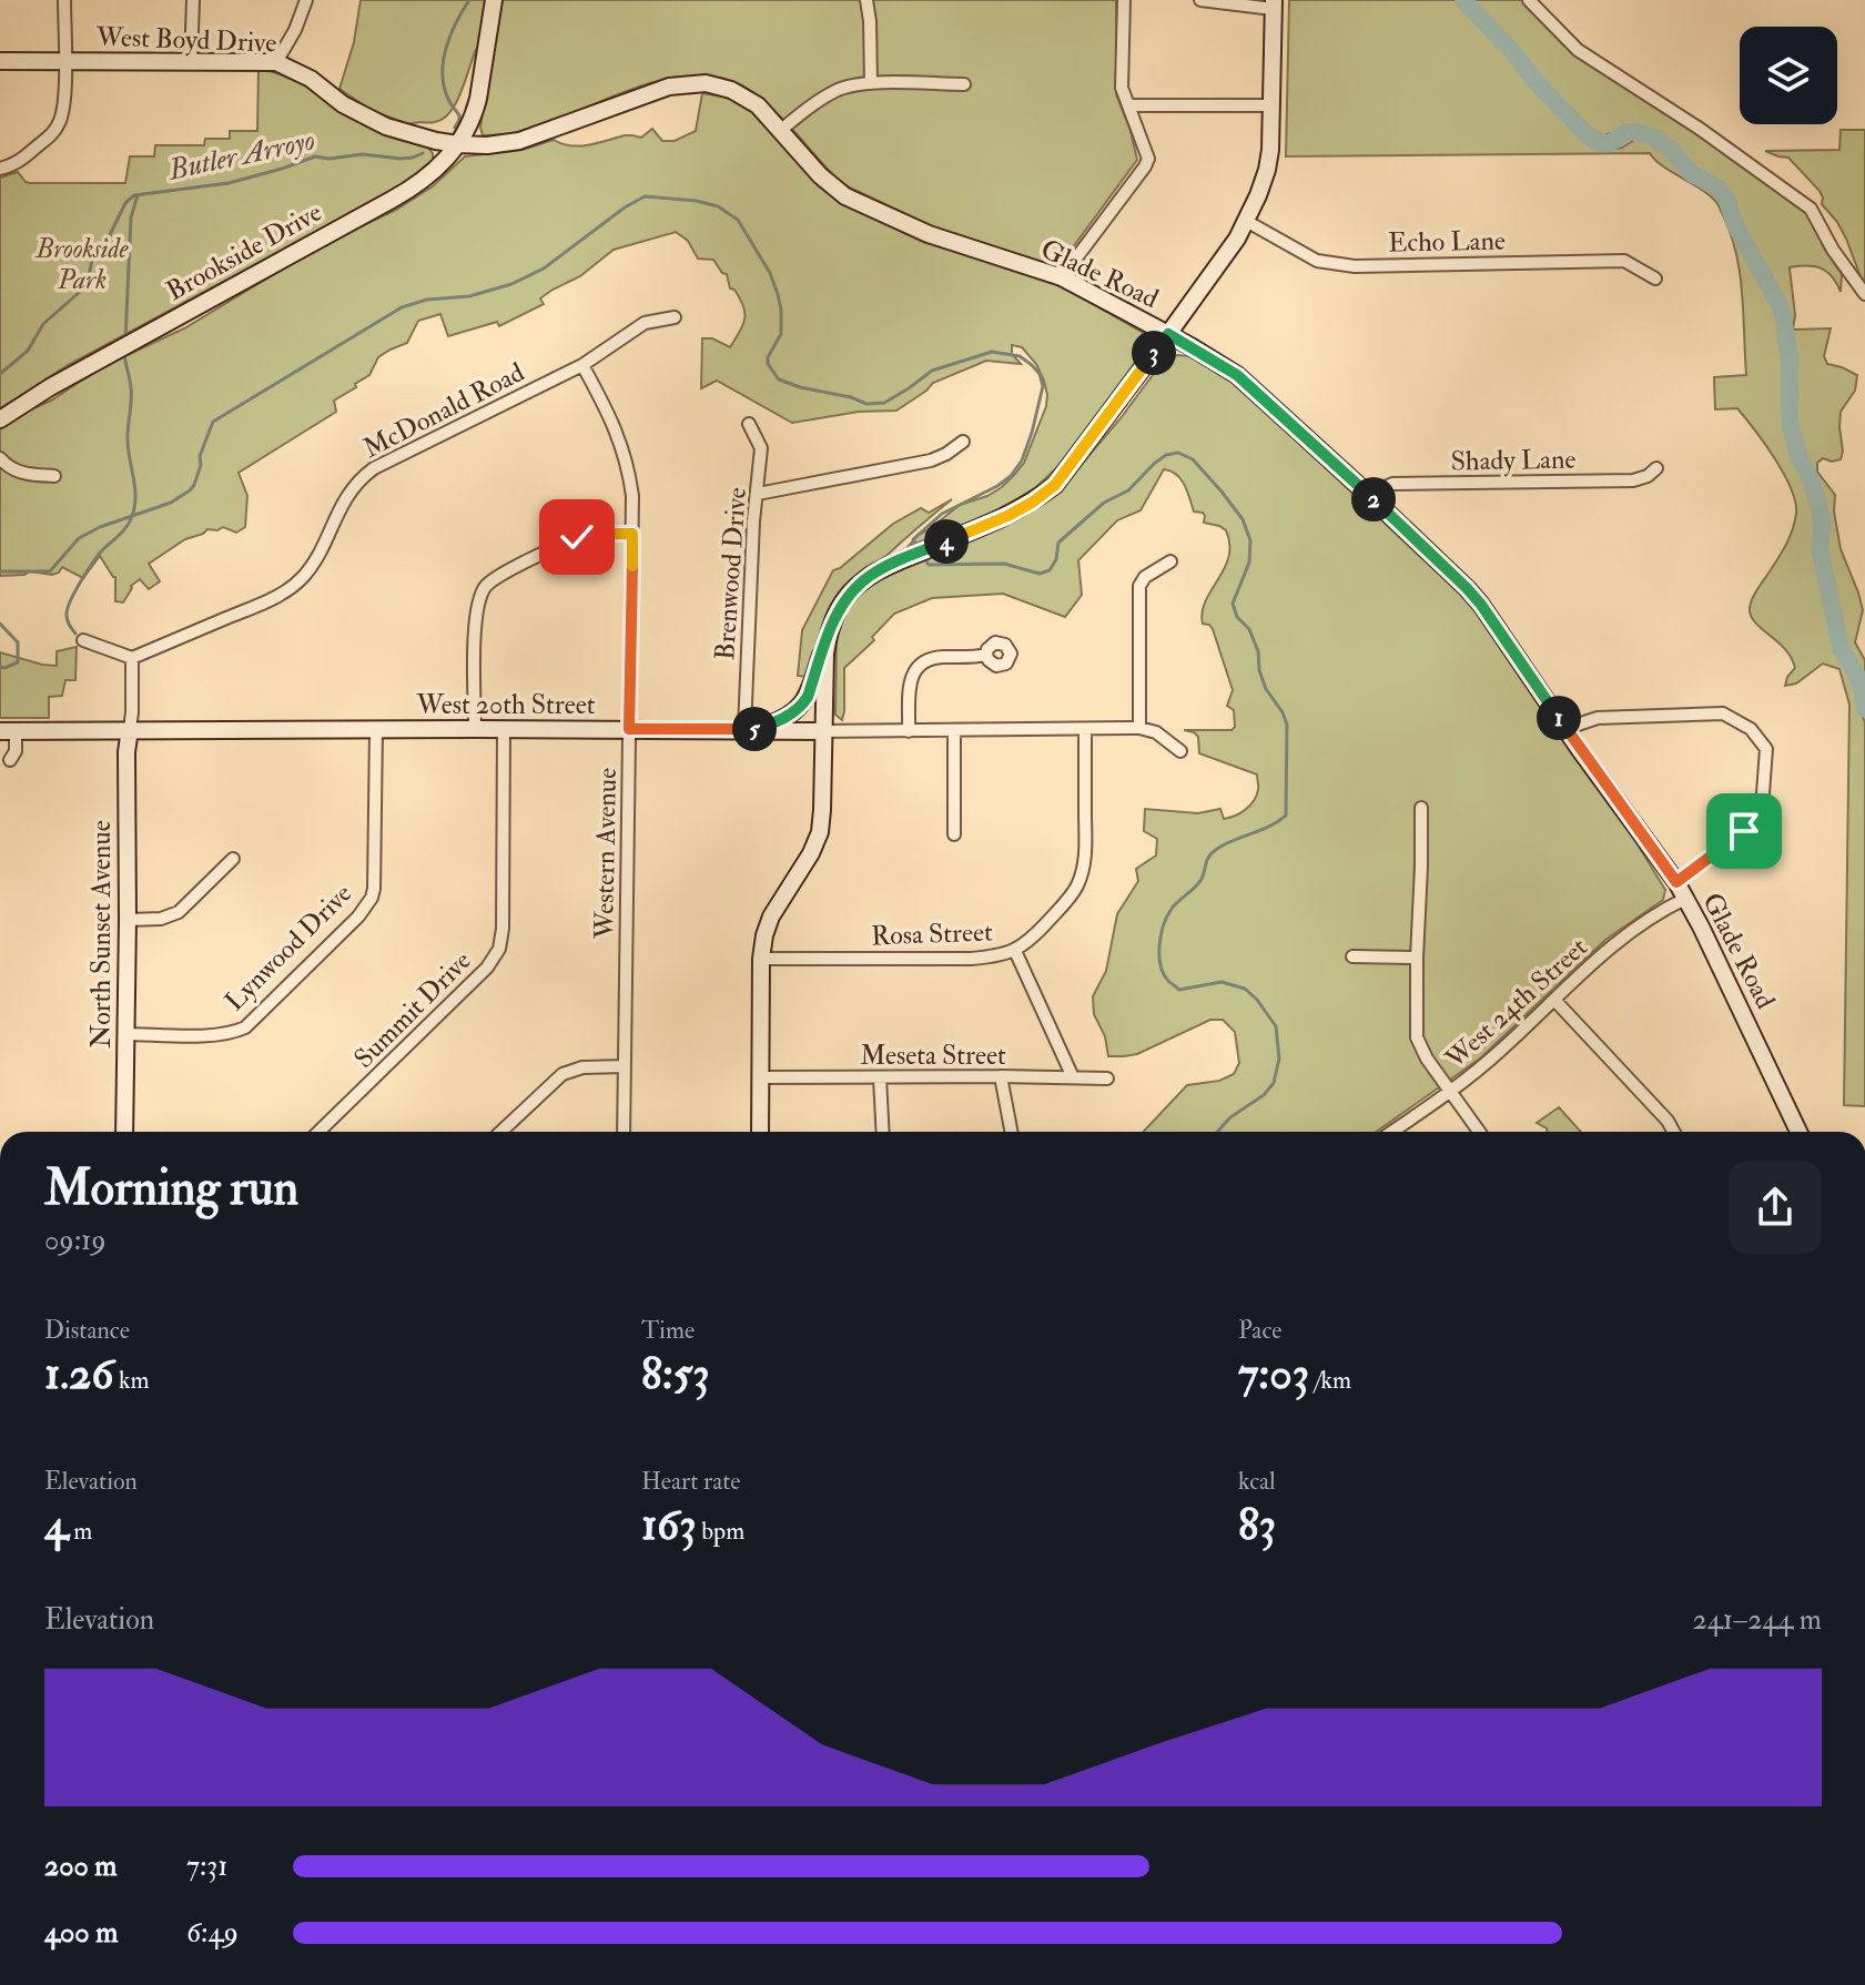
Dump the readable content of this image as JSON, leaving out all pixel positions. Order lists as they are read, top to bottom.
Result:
{
  "streets": {
    "street": [
      "West Boyd Drive",
      "Echo Lane",
      "Brookside Drive",
      "Glade Road",
      "McDonald Road",
      "Shady Lane",
      "Brenwood Drive",
      "West 20th Street",
      "Western Avenue",
      "North Sunset Avenue",
      "Rosa Street",
      "Lynwood Drive",
      "West 24th Street",
      "Summit Drive",
      "Meseta Street"
    ]
  },
  "crossings": [
    ["West Boyd Drive", "Brookside Drive"],
    ["West Boyd Drive", "Glade Road"],
    ["Brookside Drive", "Glade Road"],
    ["Glade Road", "Shady Lane"],
    ["Glade Road", "West 24th Street"],
    ["McDonald Road", "Western Avenue"],
    ["Brenwood Drive", "West 20th Street"],
    ["West 20th Street", "Western Avenue"],
    ["West 20th Street", "North Sunset Avenue"],
    ["West 20th Street", "Rosa Street"],
    ["West 20th Street", "Lynwood Drive"],
    ["West 20th Street", "Summit Drive"],
    ["North Sunset Avenue", "Lynwood Drive"]
  ],
  "water": ["Butler Arroyo"],
  "parks": ["Brookside Park"],
  "page": {
    "pins": [
      "3",
      "2",
      "4",
      "1",
      "5"
    ],
    "heading": ["Morning run", "09:19"],
    "stats": [
      ["Distance", "1.26 km"],
      ["Time", "8:53"],
      ["Pace", "7:03 /km"],
      ["Elevation", "4 m"],
      ["Heart rate", "163 bpm"],
      ["kcal", "83"]
    ],
    "chart": ["Elevation", "241–244 m"],
    "list": [
      {
        "name": "200 m",
        "note": "7:31"
      },
      {
        "name": "400 m",
        "note": "6:49"
      }
    ]
  }
}
